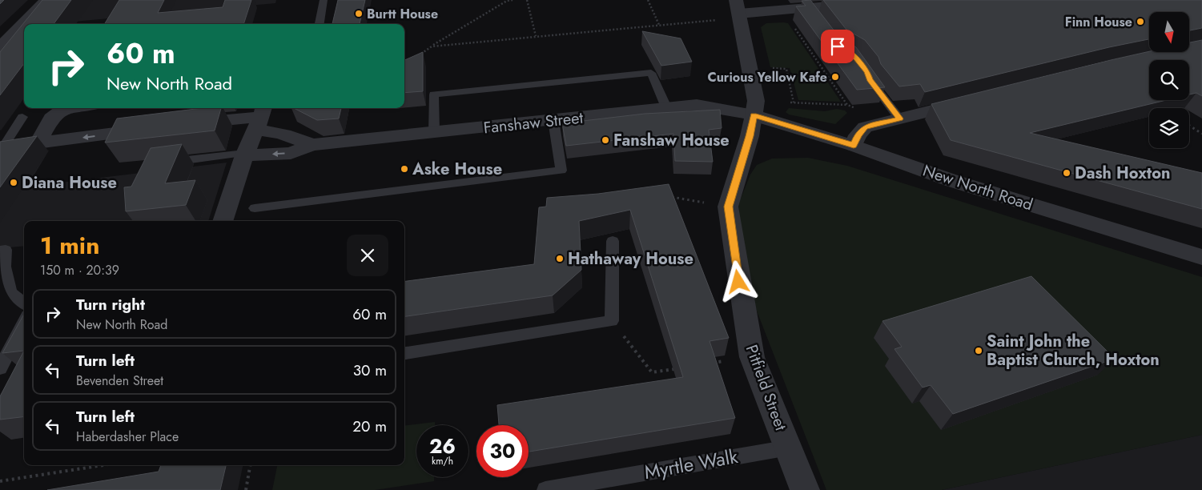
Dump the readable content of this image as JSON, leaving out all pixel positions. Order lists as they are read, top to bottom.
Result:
{
  "streets": {
    "street": ["Fanshaw Street", "New North Road", "Pitfield Street"],
    "lane": ["Myrtle Walk"]
  },
  "crossings": [
    ["Fanshaw Street", "New North Road"],
    ["Fanshaw Street", "Pitfield Street"],
    ["New North Road", "Pitfield Street"],
    ["Pitfield Street", "Myrtle Walk"]
  ],
  "places": [
    "Burtt House",
    "Finn House",
    "Curious Yellow Kafe",
    "Fanshaw House",
    "Aske House",
    "Dash Hoxton",
    "Diana House",
    "Hathaway House",
    "Saint John the Baptist Church, Hoxton"
  ],
  "north": "bottom",
  "page": {
    "turn": ["60 m", "New North Road"],
    "heading": ["1 min", "150 m · 20:39"],
    "list": [
      {
        "name": "Turn right",
        "note": "New North Road",
        "value": "60 m"
      },
      {
        "name": "Turn left",
        "note": "Bevenden Street",
        "value": "30 m"
      },
      {
        "name": "Turn left",
        "note": "Haberdasher Place",
        "value": "20 m"
      }
    ],
    "speed": "26 km/h",
    "limit": "30"
  }
}
